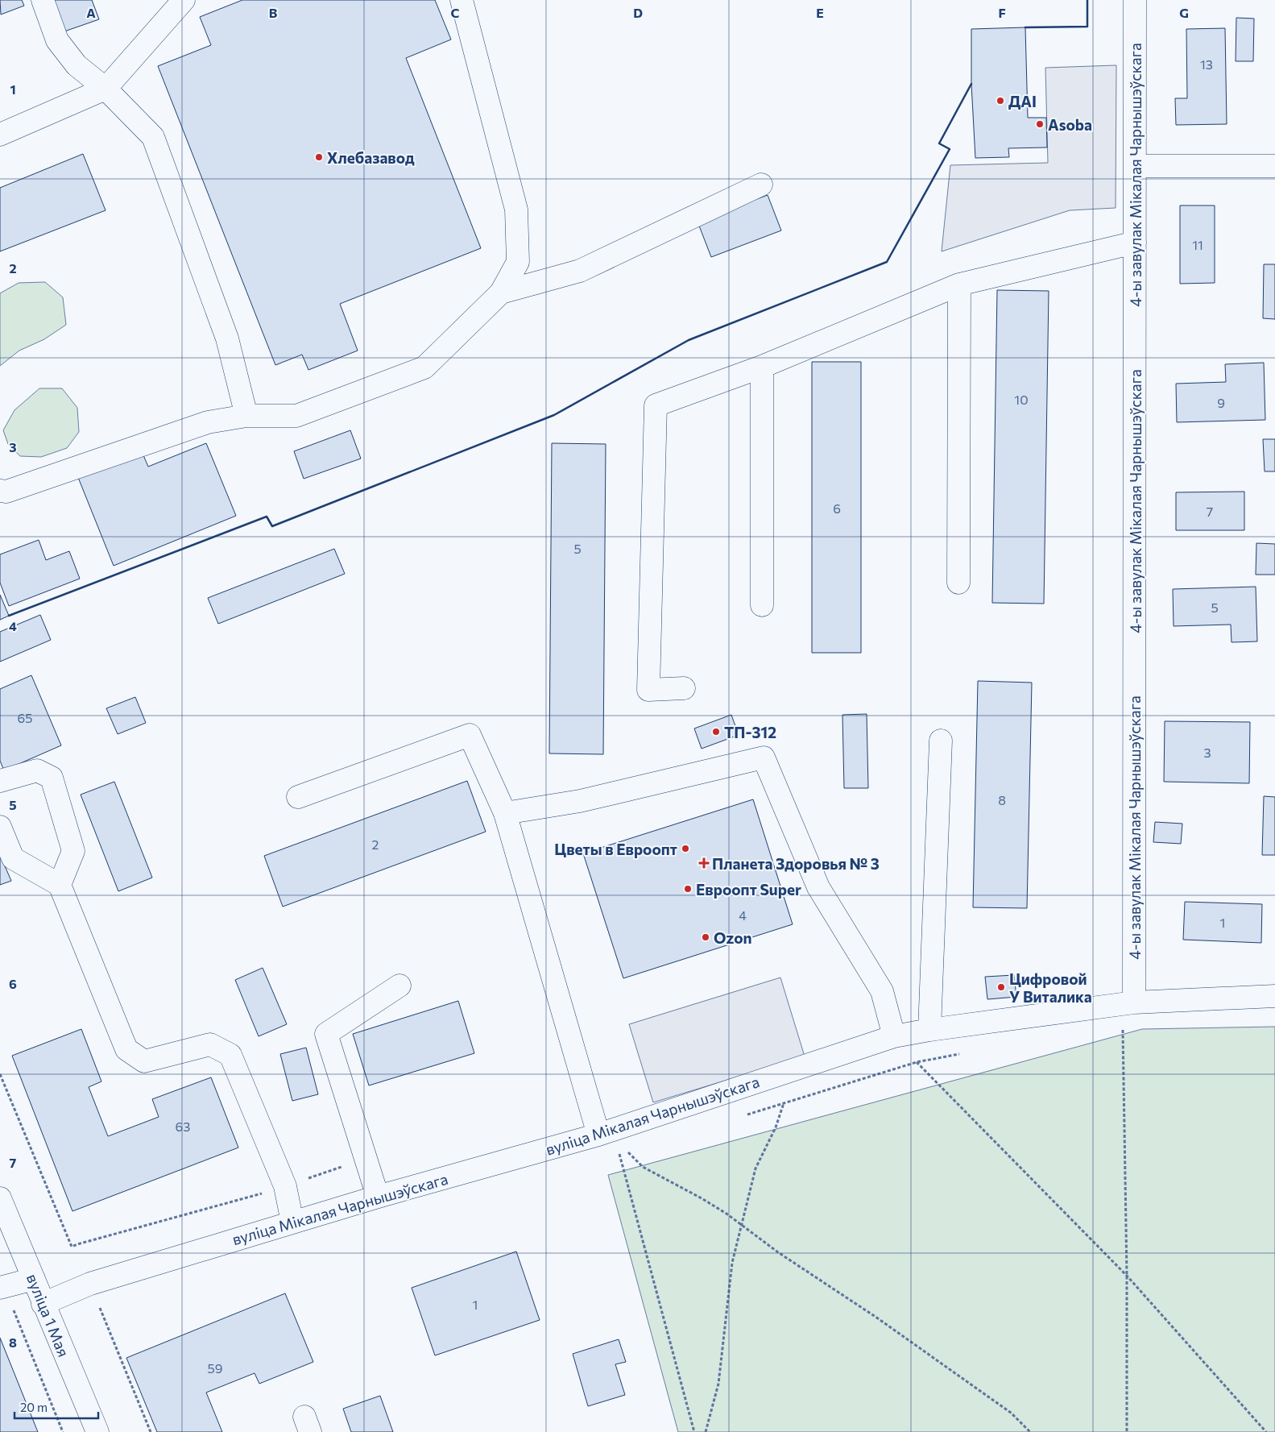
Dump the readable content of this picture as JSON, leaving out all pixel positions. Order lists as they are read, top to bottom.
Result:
{
  "streets": {
    "street": ["4-ы завулак Мікалая Чарнышэўскага", "вуліца Мікалая Чарнышэўскага", "вуліца 1 Мая"]
  },
  "crossings": [
    ["4-ы завулак Мікалая Чарнышэўскага", "вуліца Мікалая Чарнышэўскага"],
    ["вуліца Мікалая Чарнышэўскага", "вуліца 1 Мая"]
  ],
  "places": {
    "other": [
      "ДАІ",
      "Asoba",
      "Хлебазавод",
      "ТП-312",
      "Цветы в Евроопт",
      "Евроопт Super",
      "Ozon",
      "Цифровой У Виталика"
    ],
    "health": ["Планета Здоровья № 3"]
  },
  "house_numbers": [
    "13",
    "11",
    "10",
    "9",
    "6",
    "7",
    "5",
    "5",
    "65",
    "3",
    "8",
    "2",
    "4",
    "1",
    "63",
    "1",
    "59"
  ],
  "scale_bar": "20 m",
  "grid": {
    "columns": [
      "A",
      "B",
      "C",
      "D",
      "E",
      "F",
      "G"
    ],
    "rows": [
      "1",
      "2",
      "3",
      "4",
      "5",
      "6",
      "7",
      "8"
    ]
  }
}
